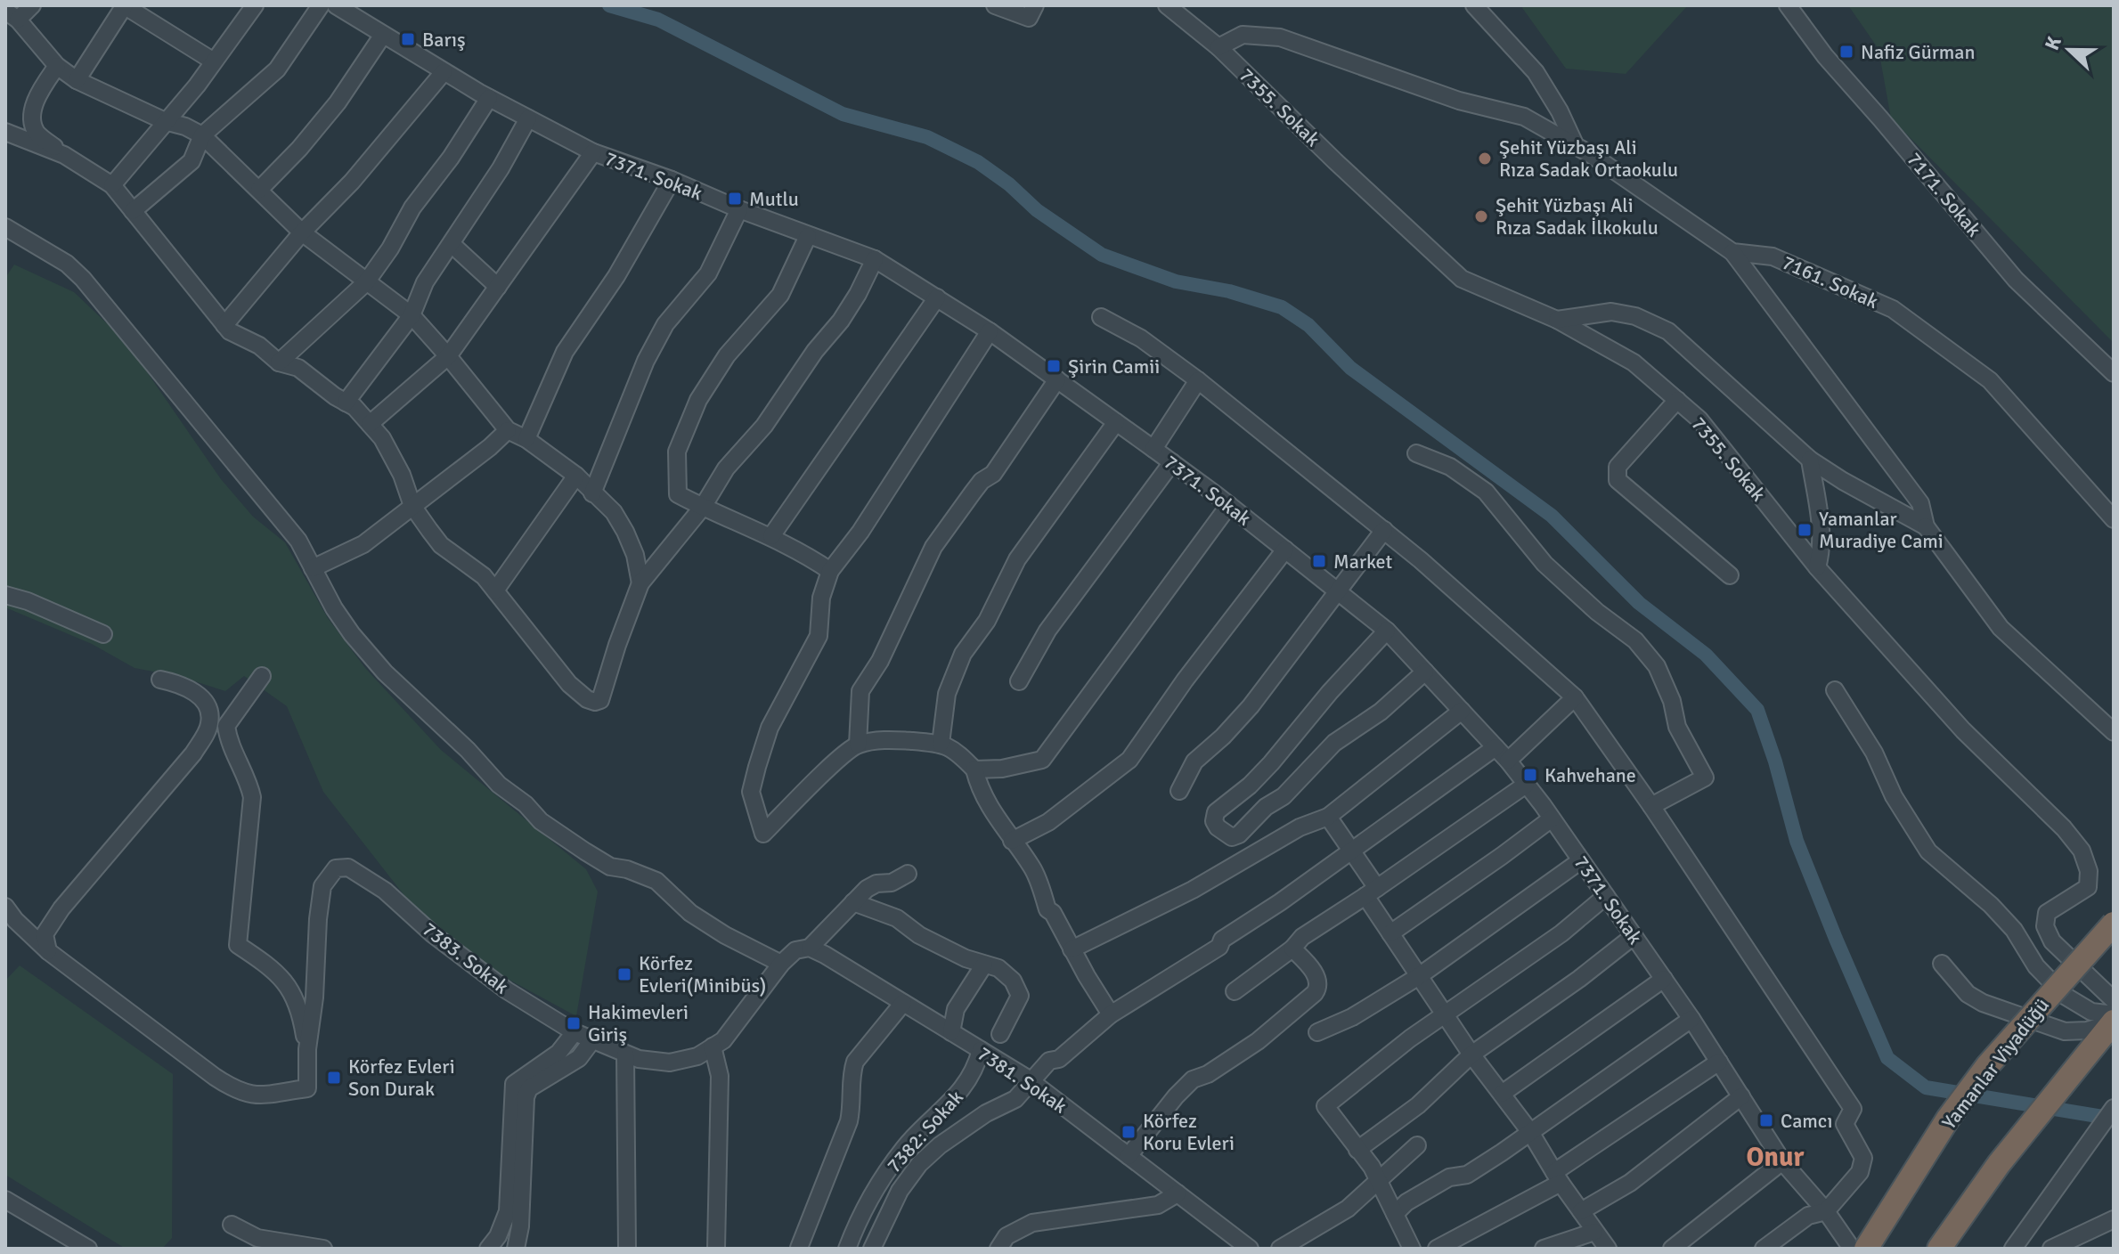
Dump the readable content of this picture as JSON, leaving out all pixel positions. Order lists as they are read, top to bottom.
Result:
{
  "streets": {
    "highway": ["Yamanlar Viyadüğü"],
    "street": [
      "7355. Sokak",
      "7371. Sokak",
      "7171. Sokak",
      "7161. Sokak",
      "7383. Sokak",
      "7381. Sokak",
      "7382: Sokak"
    ]
  },
  "crossings": [
    ["7355. Sokak", "7161. Sokak"],
    ["7371. Sokak", "7382: Sokak"],
    ["7381. Sokak", "7382: Sokak"]
  ],
  "districts": ["Onur"],
  "places": {
    "transit": [
      "Barış",
      "Nafiz Gürman",
      "Mutlu",
      "Şirin Camii",
      "Yamanlar Muradiye Cami",
      "Market",
      "Kahvehane",
      "Körfez Evleri(Minibüs)",
      "Hakimevleri Giriş",
      "Körfez Evleri Son Durak",
      "Camcı",
      "Körfez Koru Evleri"
    ],
    "other": ["Şehit Yüzbaşı Ali Rıza Sadak Ortaokulu", "Şehit Yüzbaşı Ali Rıza Sadak İlkokulu"]
  },
  "north": "left"
}
